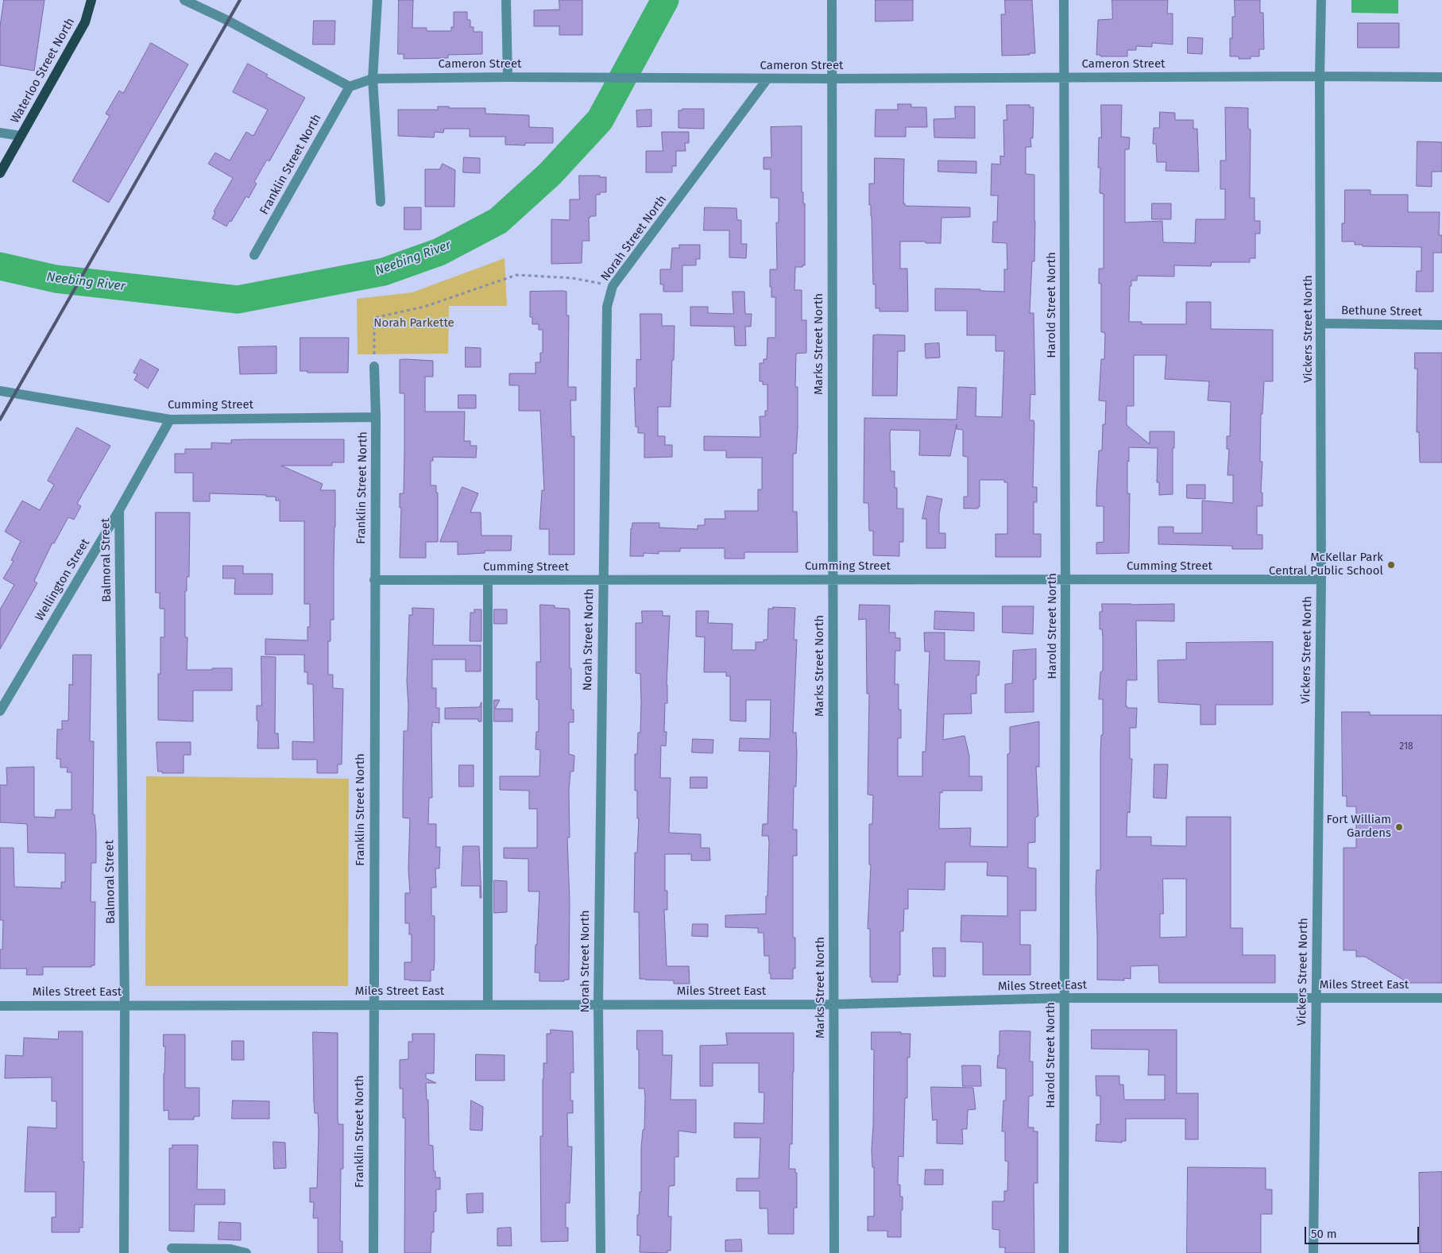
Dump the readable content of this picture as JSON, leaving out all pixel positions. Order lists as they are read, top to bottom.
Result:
{
  "streets": {
    "main road": ["Waterloo Street North"],
    "street": [
      "Cameron Street",
      "Franklin Street North",
      "Norah Street North",
      "Harold Street North",
      "Bethune Street",
      "Vickers Street North",
      "Marks Street North",
      "Cumming Street",
      "Balmoral Street",
      "Wellington Street",
      "Miles Street East"
    ]
  },
  "crossings": [
    ["Cameron Street", "Franklin Street North"],
    ["Cameron Street", "Norah Street North"],
    ["Cameron Street", "Harold Street North"],
    ["Cameron Street", "Vickers Street North"],
    ["Cameron Street", "Marks Street North"],
    ["Franklin Street North", "Cumming Street"],
    ["Franklin Street North", "Miles Street East"],
    ["Norah Street North", "Cumming Street"],
    ["Norah Street North", "Miles Street East"],
    ["Harold Street North", "Cumming Street"],
    ["Harold Street North", "Miles Street East"],
    ["Bethune Street", "Vickers Street North"],
    ["Vickers Street North", "Cumming Street"],
    ["Vickers Street North", "Miles Street East"],
    ["Marks Street North", "Cumming Street"],
    ["Marks Street North", "Miles Street East"],
    ["Cumming Street", "Wellington Street"],
    ["Balmoral Street", "Wellington Street"],
    ["Balmoral Street", "Miles Street East"]
  ],
  "water": ["Neebing River"],
  "parks": ["Norah Parkette"],
  "places": ["McKellar Park Central Public School", "Fort William Gardens"],
  "house_numbers": ["218"],
  "scale_bar": "50 m"
}
